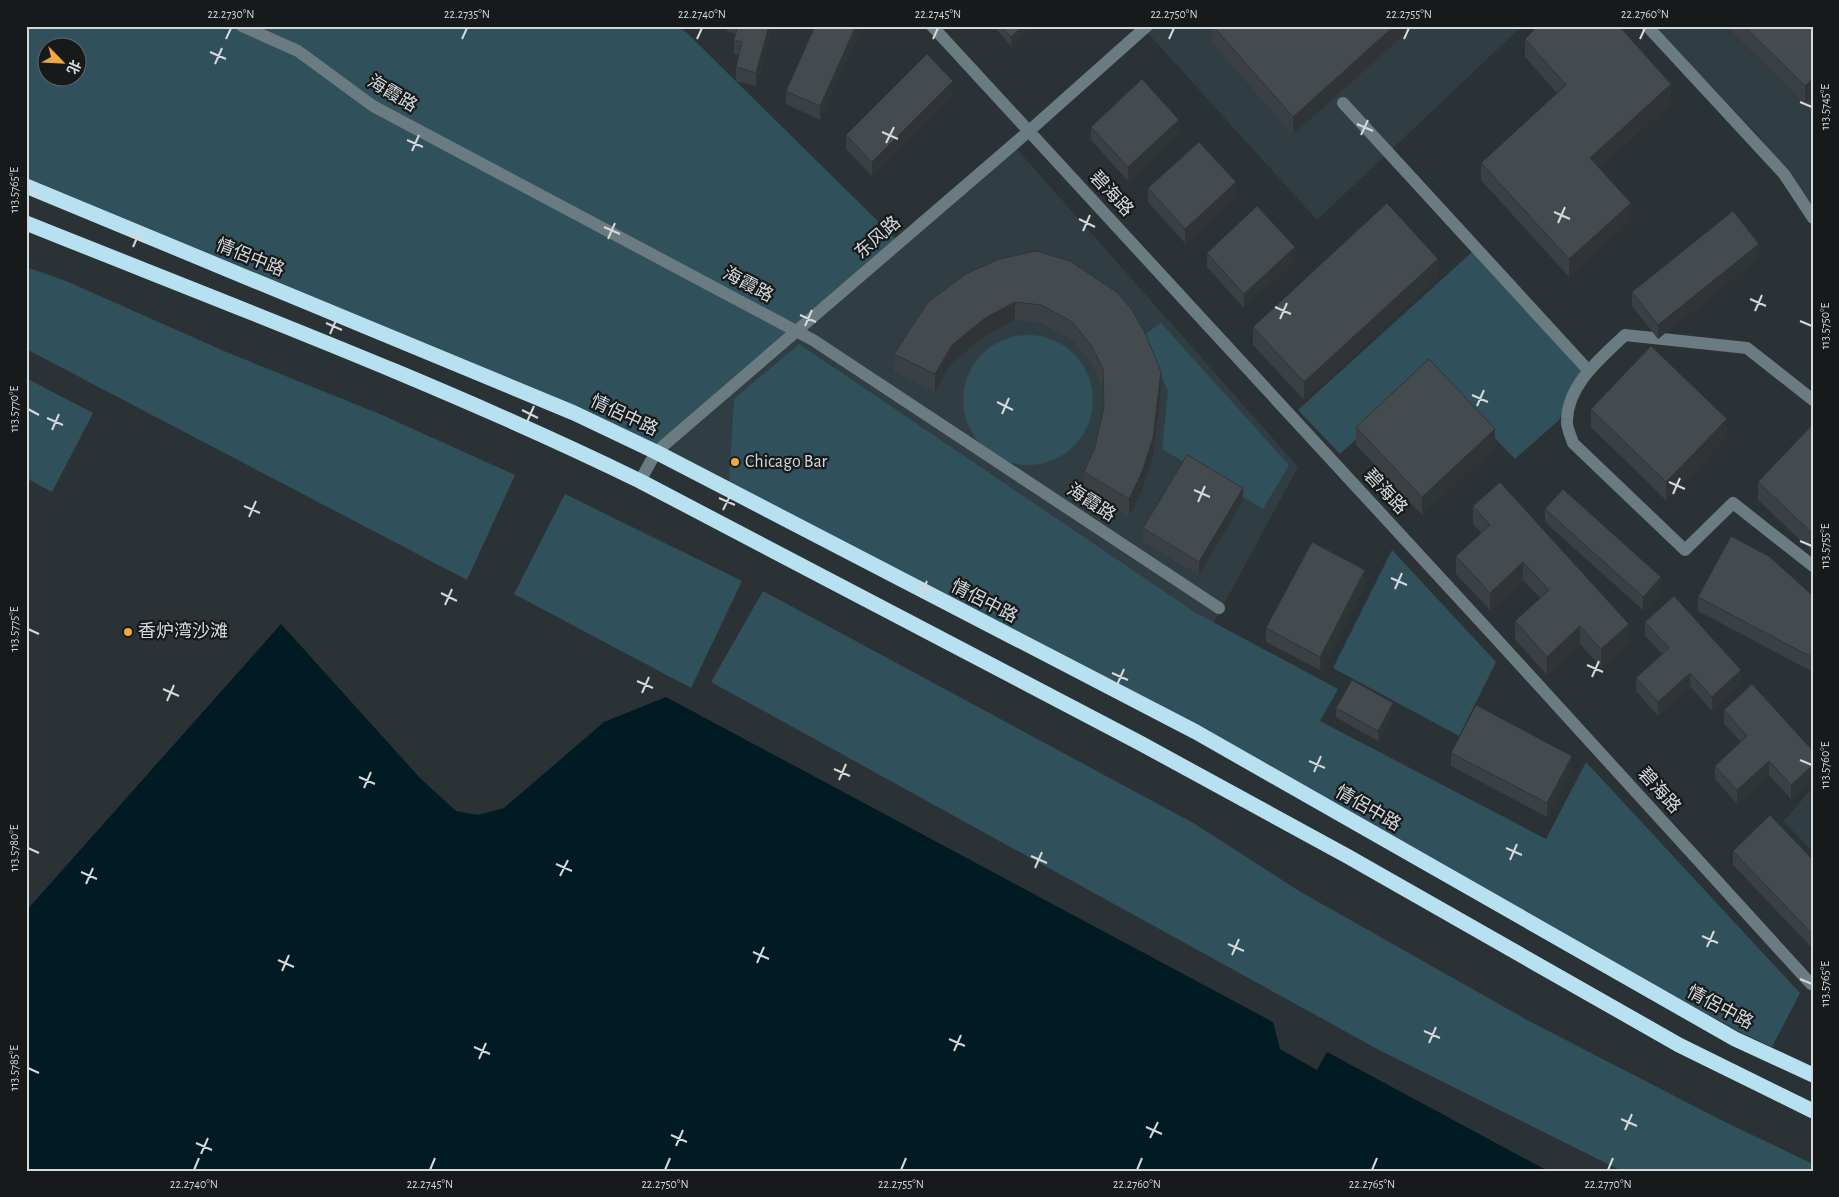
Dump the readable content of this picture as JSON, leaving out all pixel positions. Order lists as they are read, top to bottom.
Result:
{
  "streets": {
    "highway": ["情侶中路"],
    "street": ["海霞路", "碧海路", "东风路"]
  },
  "crossings": [
    ["海霞路", "东风路"],
    ["碧海路", "东风路"],
    ["东风路", "情侶中路"]
  ],
  "places": ["Chicago Bar", "香炉湾沙滩"],
  "north": "bottom right",
  "coordinates": [
    "22.2730°N",
    "22.2735°N",
    "22.2740°N",
    "22.2745°N",
    "22.2750°N",
    "22.2755°N",
    "22.2760°N",
    "113.5745°E",
    "113.5765°E",
    "113.5750°E",
    "113.5770°E",
    "113.5755°E",
    "113.5775°E",
    "113.5760°E",
    "113.5780°E",
    "113.5785°E",
    "22.2765°N",
    "22.2770°N"
  ]
}
